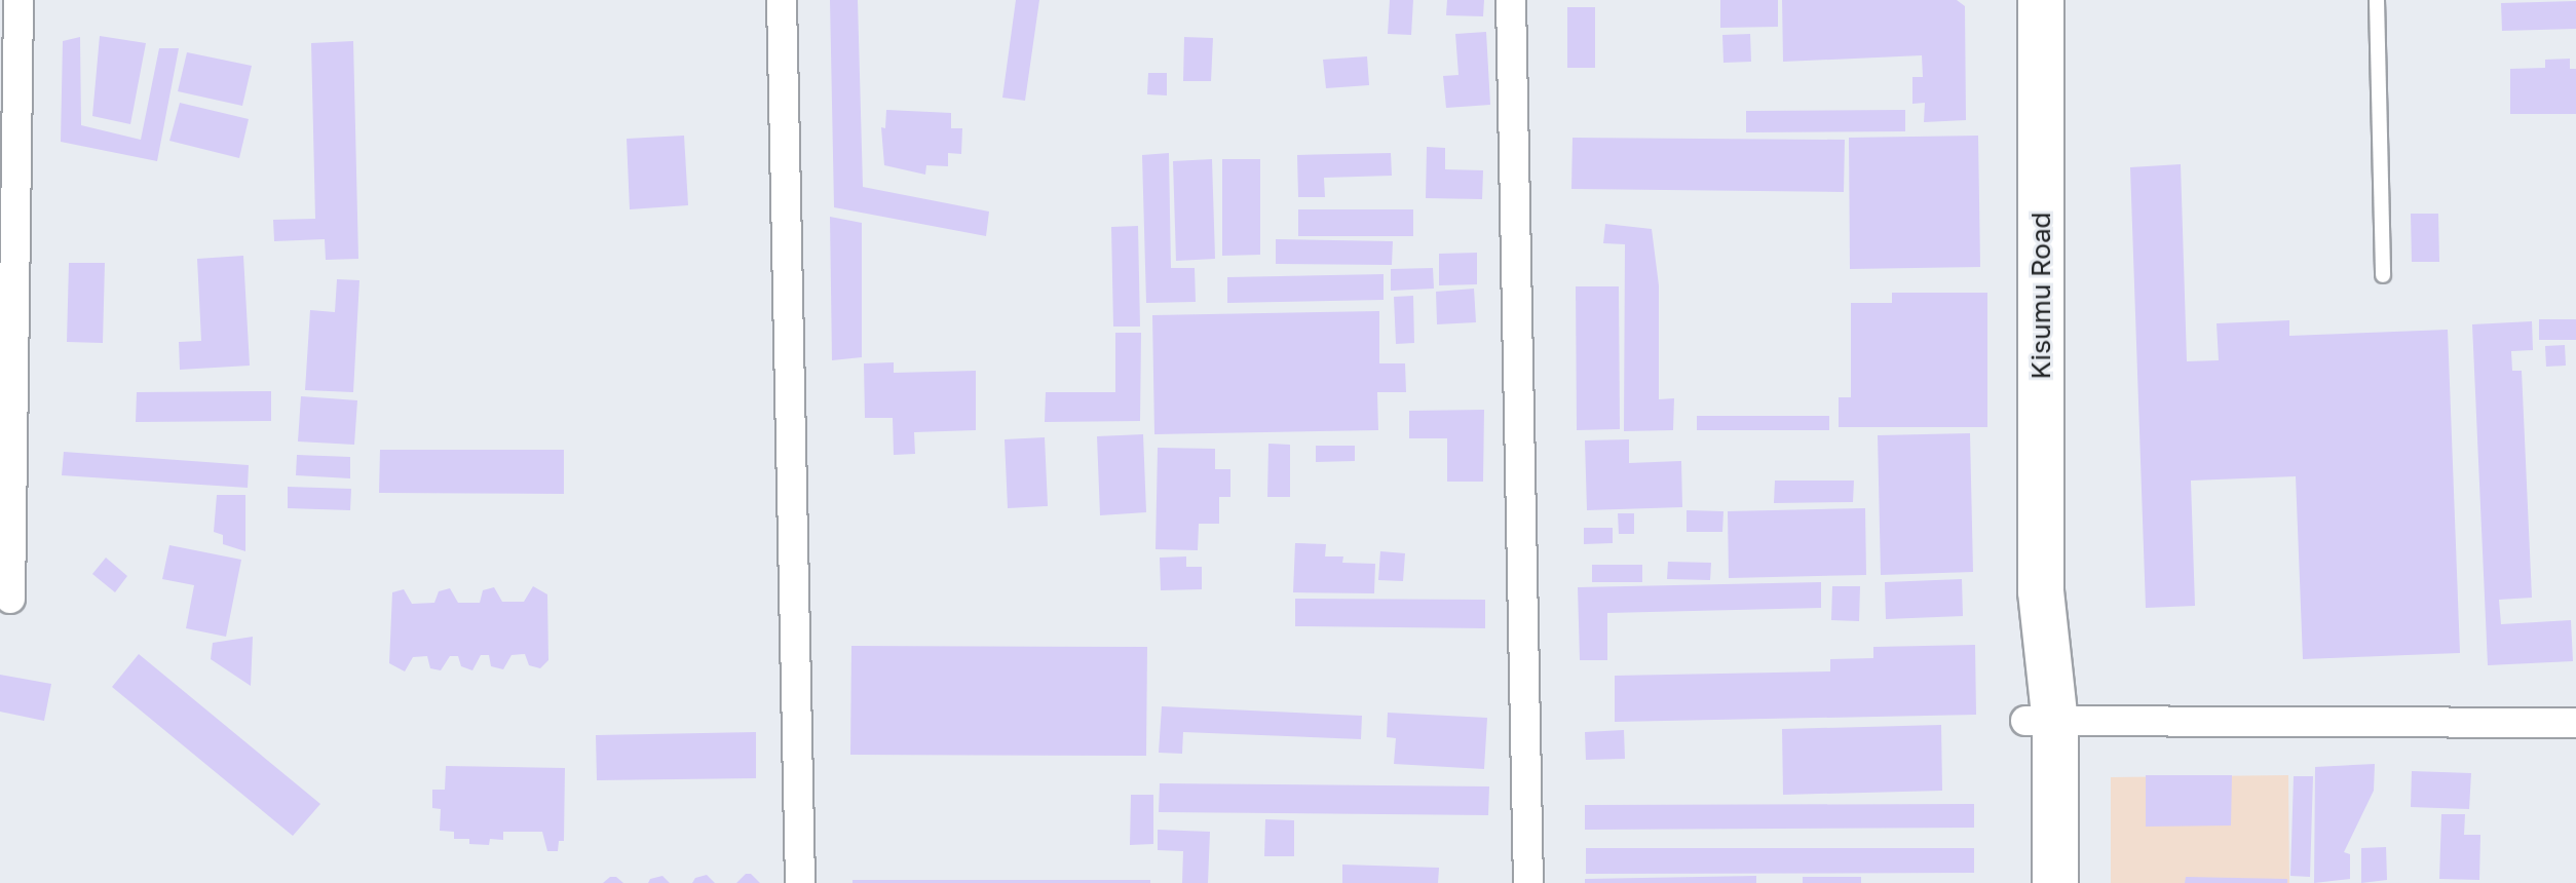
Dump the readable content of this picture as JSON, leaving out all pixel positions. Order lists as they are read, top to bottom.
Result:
{
  "streets": {
    "highway": ["Kisumu Road"]
  }
}
